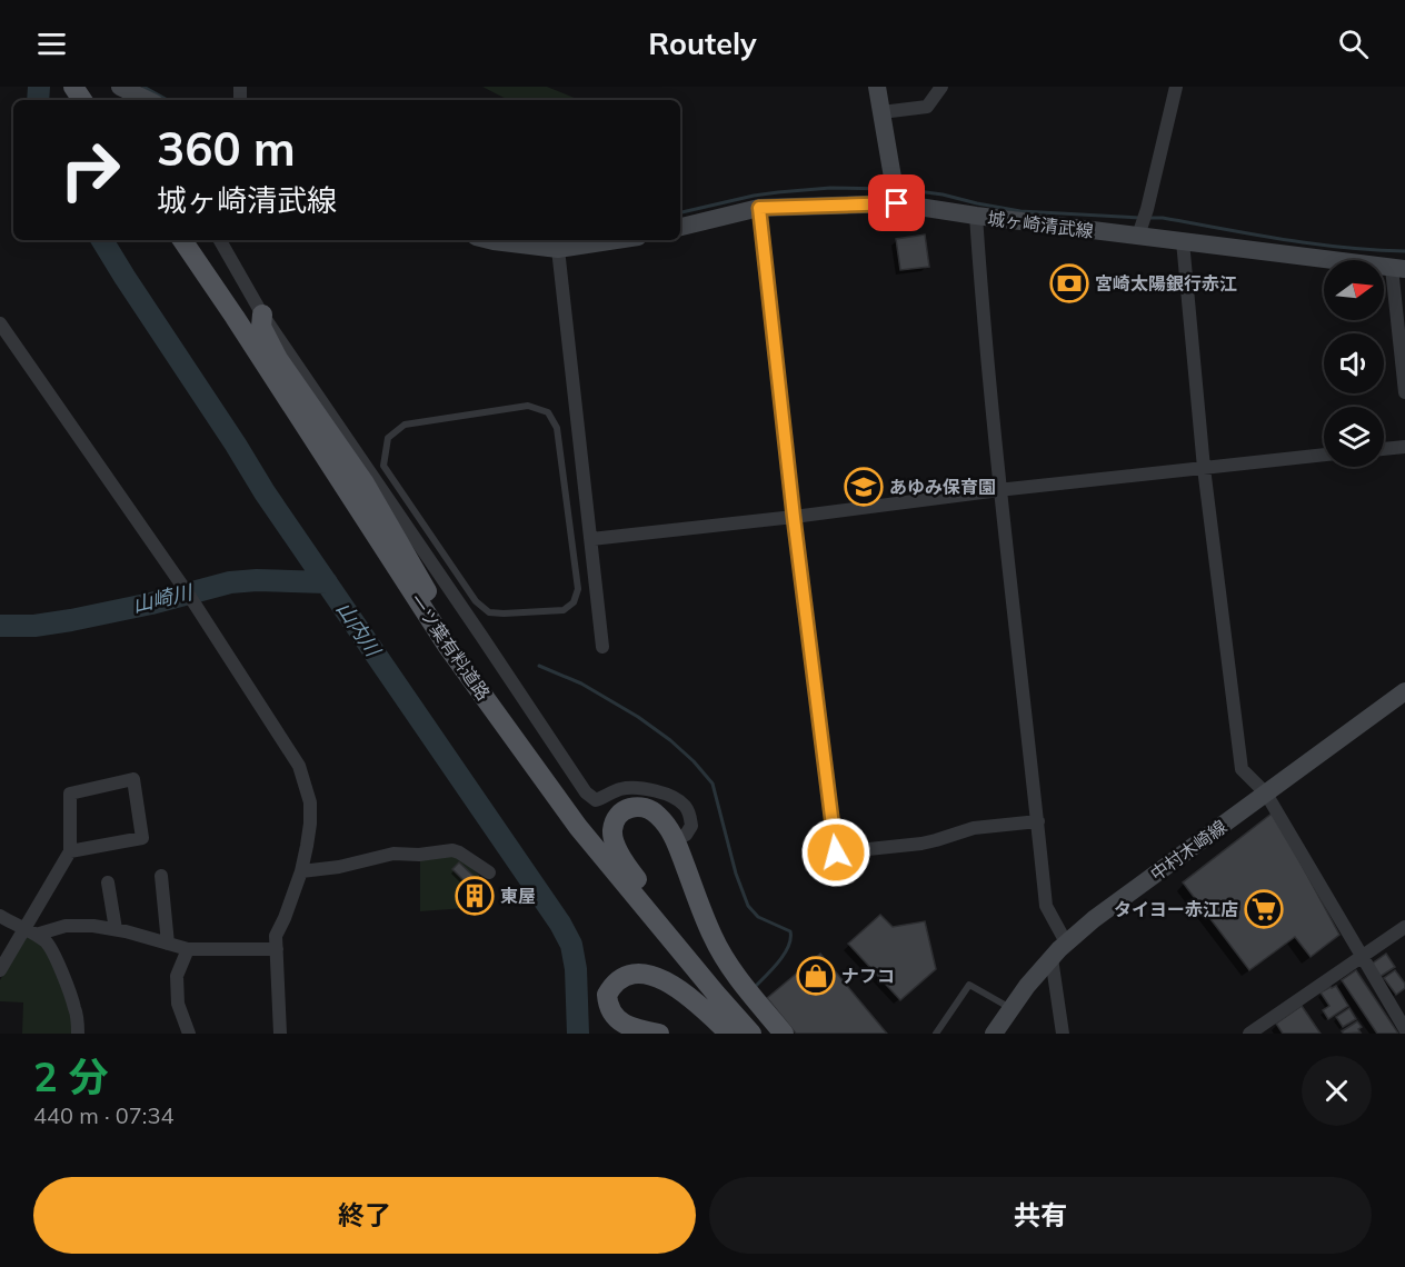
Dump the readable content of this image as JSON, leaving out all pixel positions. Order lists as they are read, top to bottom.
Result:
{
  "streets": {
    "main road": ["城ヶ崎清武線", "一ツ葉有料道路", "中村木崎線"]
  },
  "water": ["山崎川", "山内川"],
  "places": {
    "bank": ["宮崎太陽銀行赤江"],
    "school or university": ["あゆみ保育園"],
    "building": ["東屋"],
    "supermarket": ["タイヨー赤江店"],
    "shop": ["ナフコ"]
  },
  "north": "right",
  "page": {
    "header": "Routely",
    "turn": ["360 m", "城ヶ崎清武線"],
    "heading": ["2 分", "440 m · 07:34"],
    "buttons": ["終了", "共有"]
  }
}
